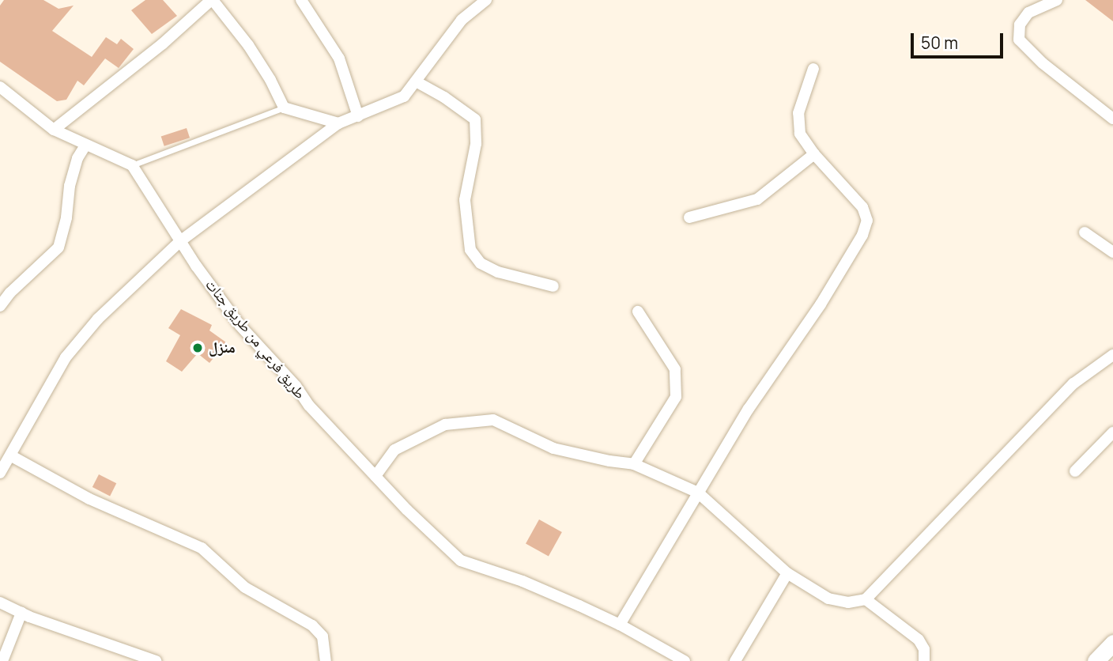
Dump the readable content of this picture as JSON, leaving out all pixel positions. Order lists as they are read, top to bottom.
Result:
{
  "streets": {
    "street": ["طريق فرعي من طريق جنات"]
  },
  "places": ["منزل"],
  "scale_bar": "50 m"
}
